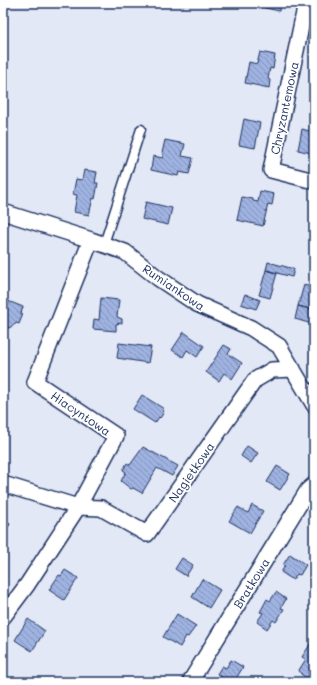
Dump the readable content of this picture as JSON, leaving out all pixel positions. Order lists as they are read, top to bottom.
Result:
{
  "streets": {
    "street": [
      "Chryzantemowa",
      "Rumiankowa",
      "Hiacyntowa",
      "Nagietkowa",
      "Bratkowa"
    ]
  },
  "crossings": [
    ["Rumiankowa", "Hiacyntowa"],
    ["Rumiankowa", "Nagietkowa"],
    ["Hiacyntowa", "Nagietkowa"]
  ]
}
